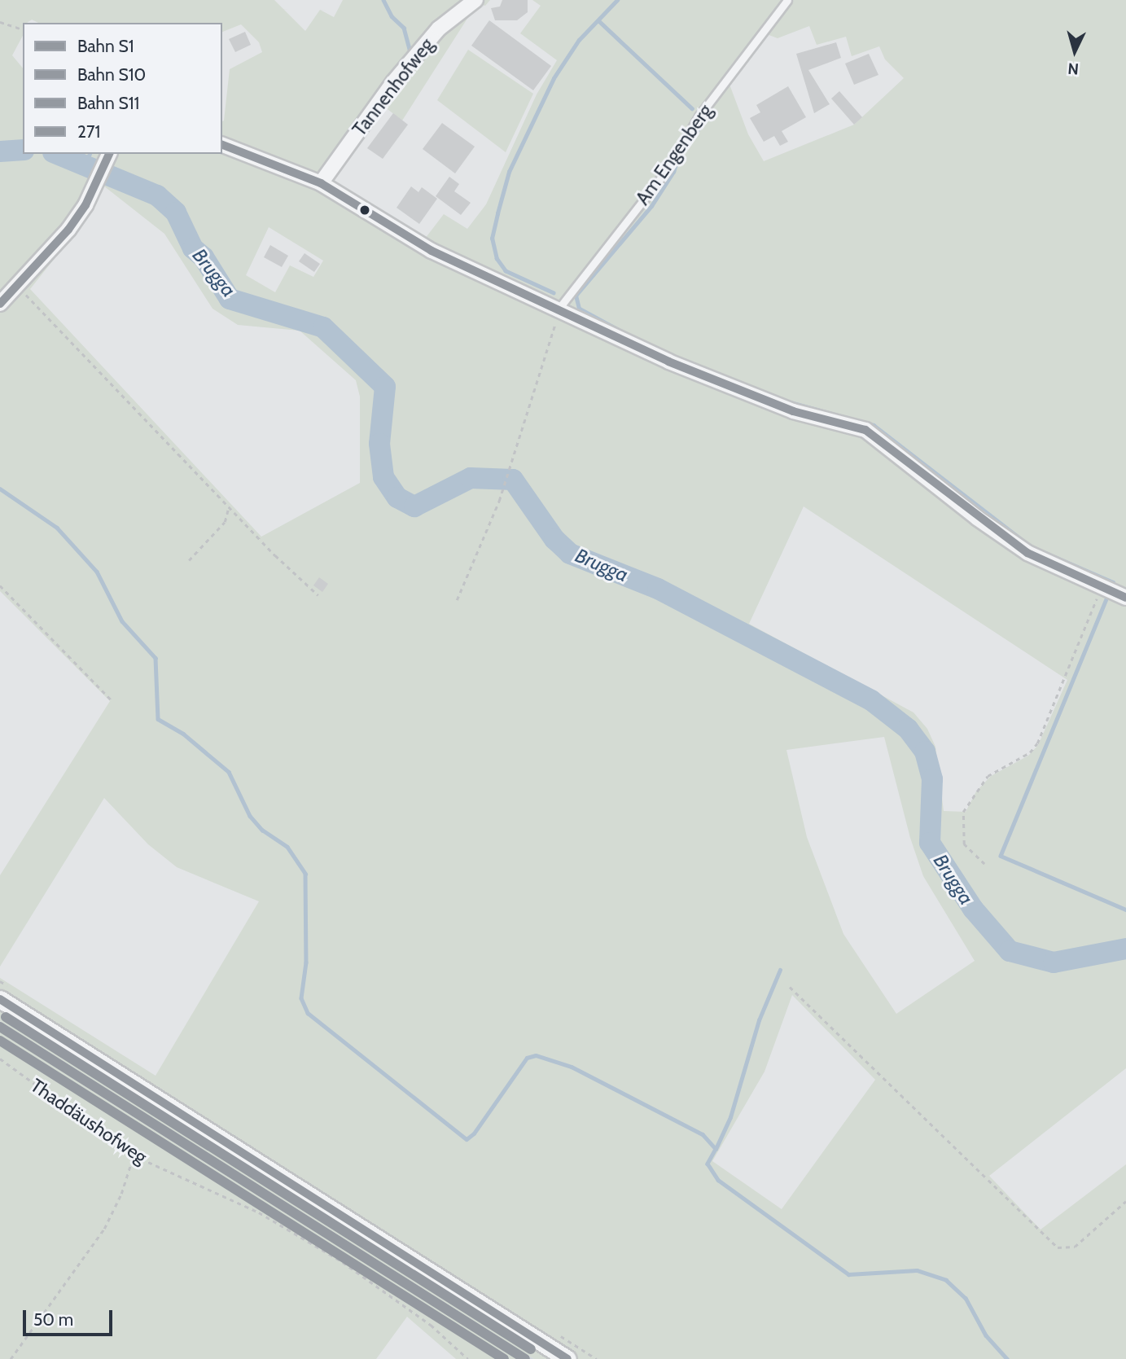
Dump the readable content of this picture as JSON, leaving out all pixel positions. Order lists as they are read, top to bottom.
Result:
{
  "streets": {
    "street": ["Tannenhofweg"],
    "lane": ["Am Engenberg"],
    "path": ["Thaddäushofweg"]
  },
  "water": ["Brugga"],
  "lines": [
    "transit line 271",
    "rail line S11",
    "rail line S1",
    "rail line S10"
  ],
  "legend": [
    "Bahn S1",
    "Bahn S10",
    "Bahn S11",
    "271"
  ],
  "scale_bar": "50 m",
  "north": "bottom"
}
